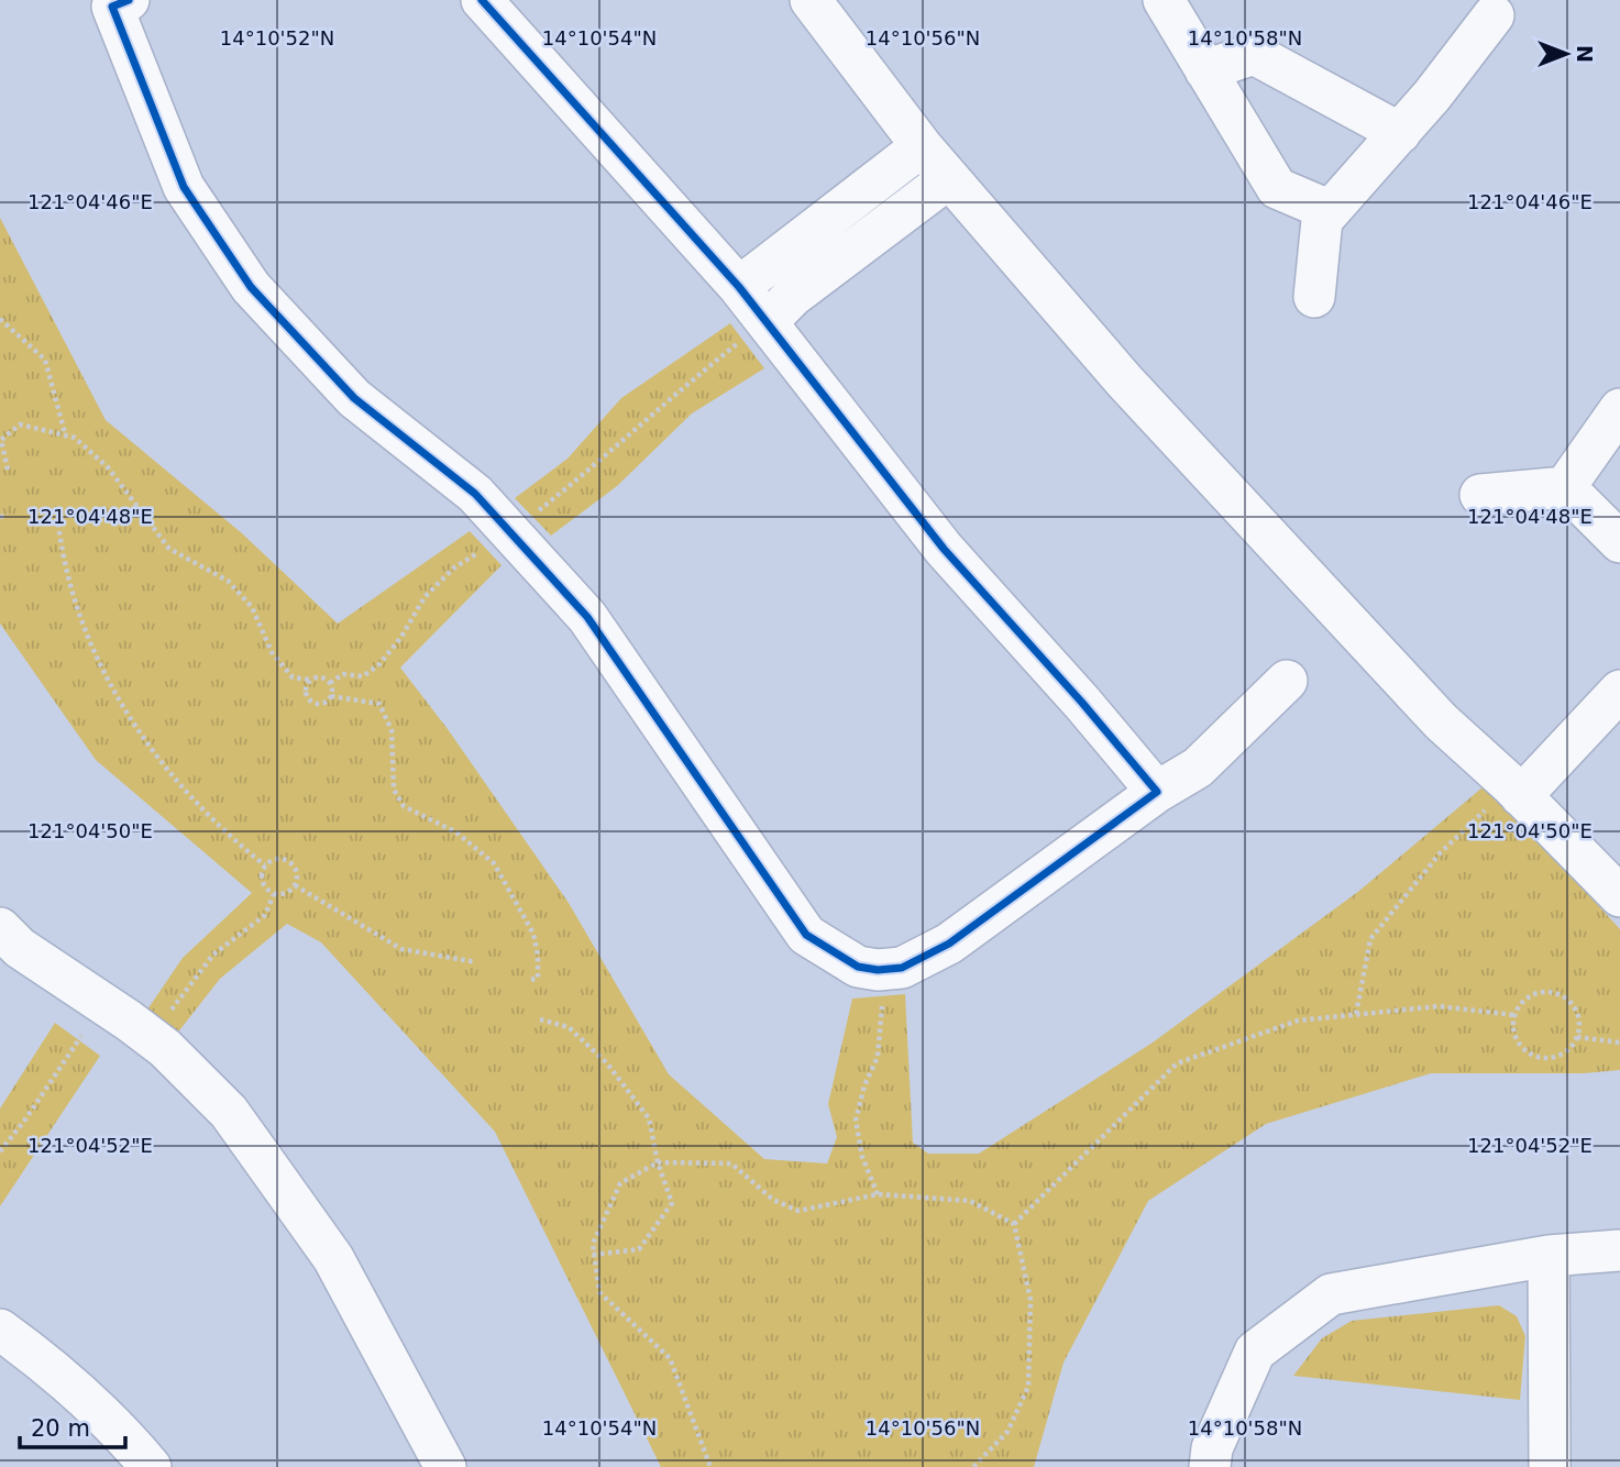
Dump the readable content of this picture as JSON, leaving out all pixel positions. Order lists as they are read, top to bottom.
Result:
{
  "scale_bar": "20 m",
  "north": "right",
  "coordinates": [
    "14°10'52\"N",
    "14°10'54\"N",
    "14°10'56\"N",
    "14°10'58\"N",
    "121°04'46\"E",
    "121°04'48\"E",
    "121°04'50\"E",
    "121°04'52\"E"
  ]
}
